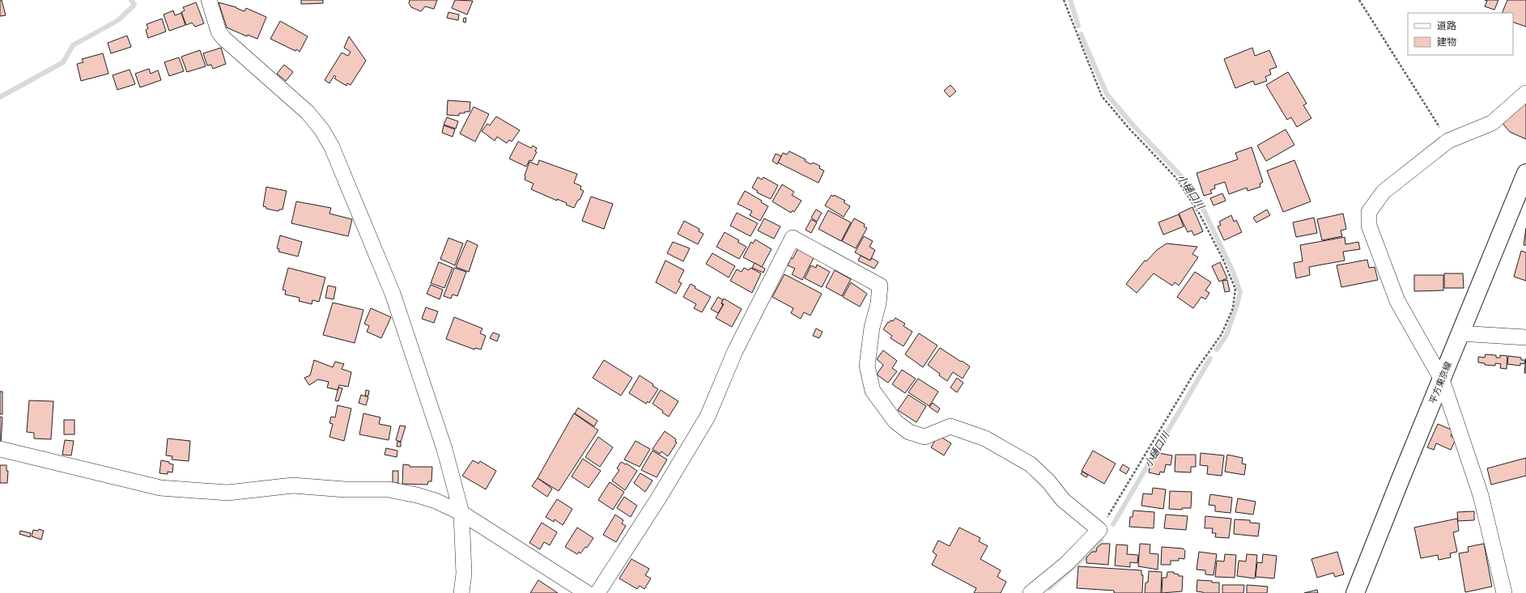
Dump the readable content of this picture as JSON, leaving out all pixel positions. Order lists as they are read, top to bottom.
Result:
{
  "streets": {
    "main road": ["平方東京線"]
  },
  "water": ["小樋口川"],
  "legend": ["道路", "建物"]
}
